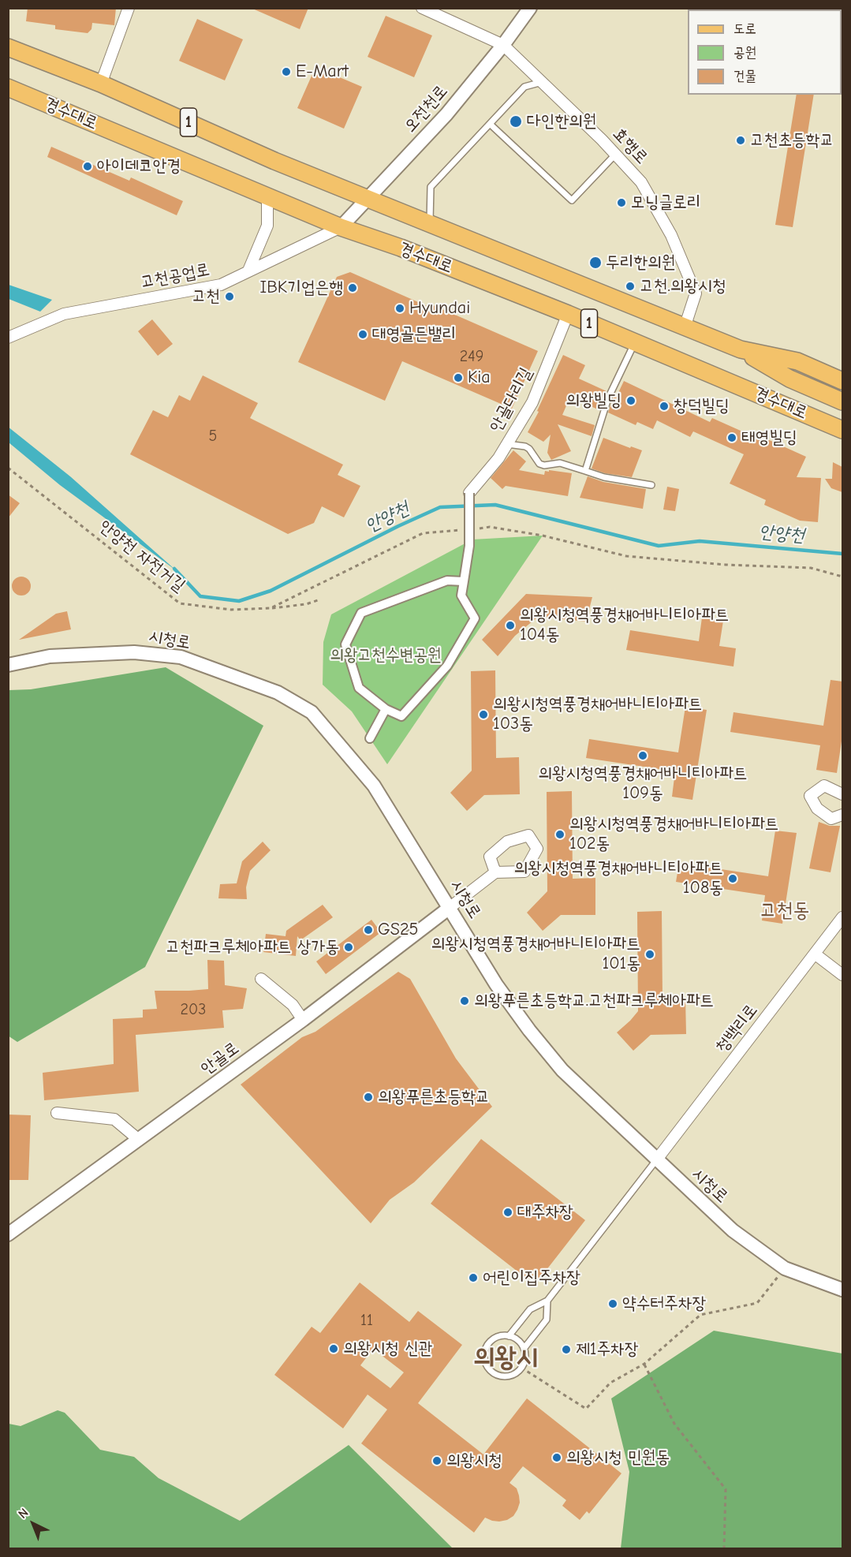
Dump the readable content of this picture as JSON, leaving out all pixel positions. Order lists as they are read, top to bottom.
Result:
{
  "streets": {
    "main road": ["경수대로", "1"],
    "street": [
      "오전천로",
      "효행로",
      "고천공업로",
      "안골다리길",
      "시청로",
      "청백리로",
      "안골로"
    ],
    "path": ["안양천 자전거길"]
  },
  "crossings": [
    ["오전천로", "경수대로"],
    ["오전천로", "효행로"],
    ["오전천로", "고천공업로"],
    ["경수대로", "1"],
    ["경수대로", "효행로"],
    ["경수대로", "고천공업로"],
    ["경수대로", "안골다리길"],
    ["시청로", "청백리로"],
    ["시청로", "안골로"]
  ],
  "districts": ["고천동", "의왕시"],
  "water": ["안양천"],
  "parks": ["의왕고천수변공원"],
  "places": [
    "E-Mart",
    "다인한의원",
    "고천초등학교",
    "아이데코안경",
    "모닝글로리",
    "두리한의원",
    "고천.의왕시청",
    "IBK기업은행",
    "고천",
    "Hyundai",
    "대영골든밸리",
    "Kia",
    "의왕빌딩",
    "창덕빌딩",
    "태영빌딩",
    "의왕시청역풍경채어바니티아파트 104동",
    "의왕시청역풍경채어바니티아파트 103동",
    "의왕시청역풍경채어바니티아파트 109동",
    "의왕시청역풍경채어바니티아파트 102동",
    "의왕시청역풍경채어바니티아파트 108동",
    "GS25",
    "고천파크루체아파트 상가동",
    "의왕시청역풍경채어바니티아파트 101동",
    "의왕푸른초등학교.고천파크루체아파트",
    "의왕푸른초등학교",
    "대주차장",
    "어린이집주차장",
    "약수터주차장",
    "의왕시청 신관",
    "제1주차장",
    "의왕시청 민원동",
    "의왕시청"
  ],
  "house_numbers": [
    "249",
    "5",
    "203",
    "11"
  ],
  "legend": ["도로", "공원", "건물"],
  "north": "top left"
}
